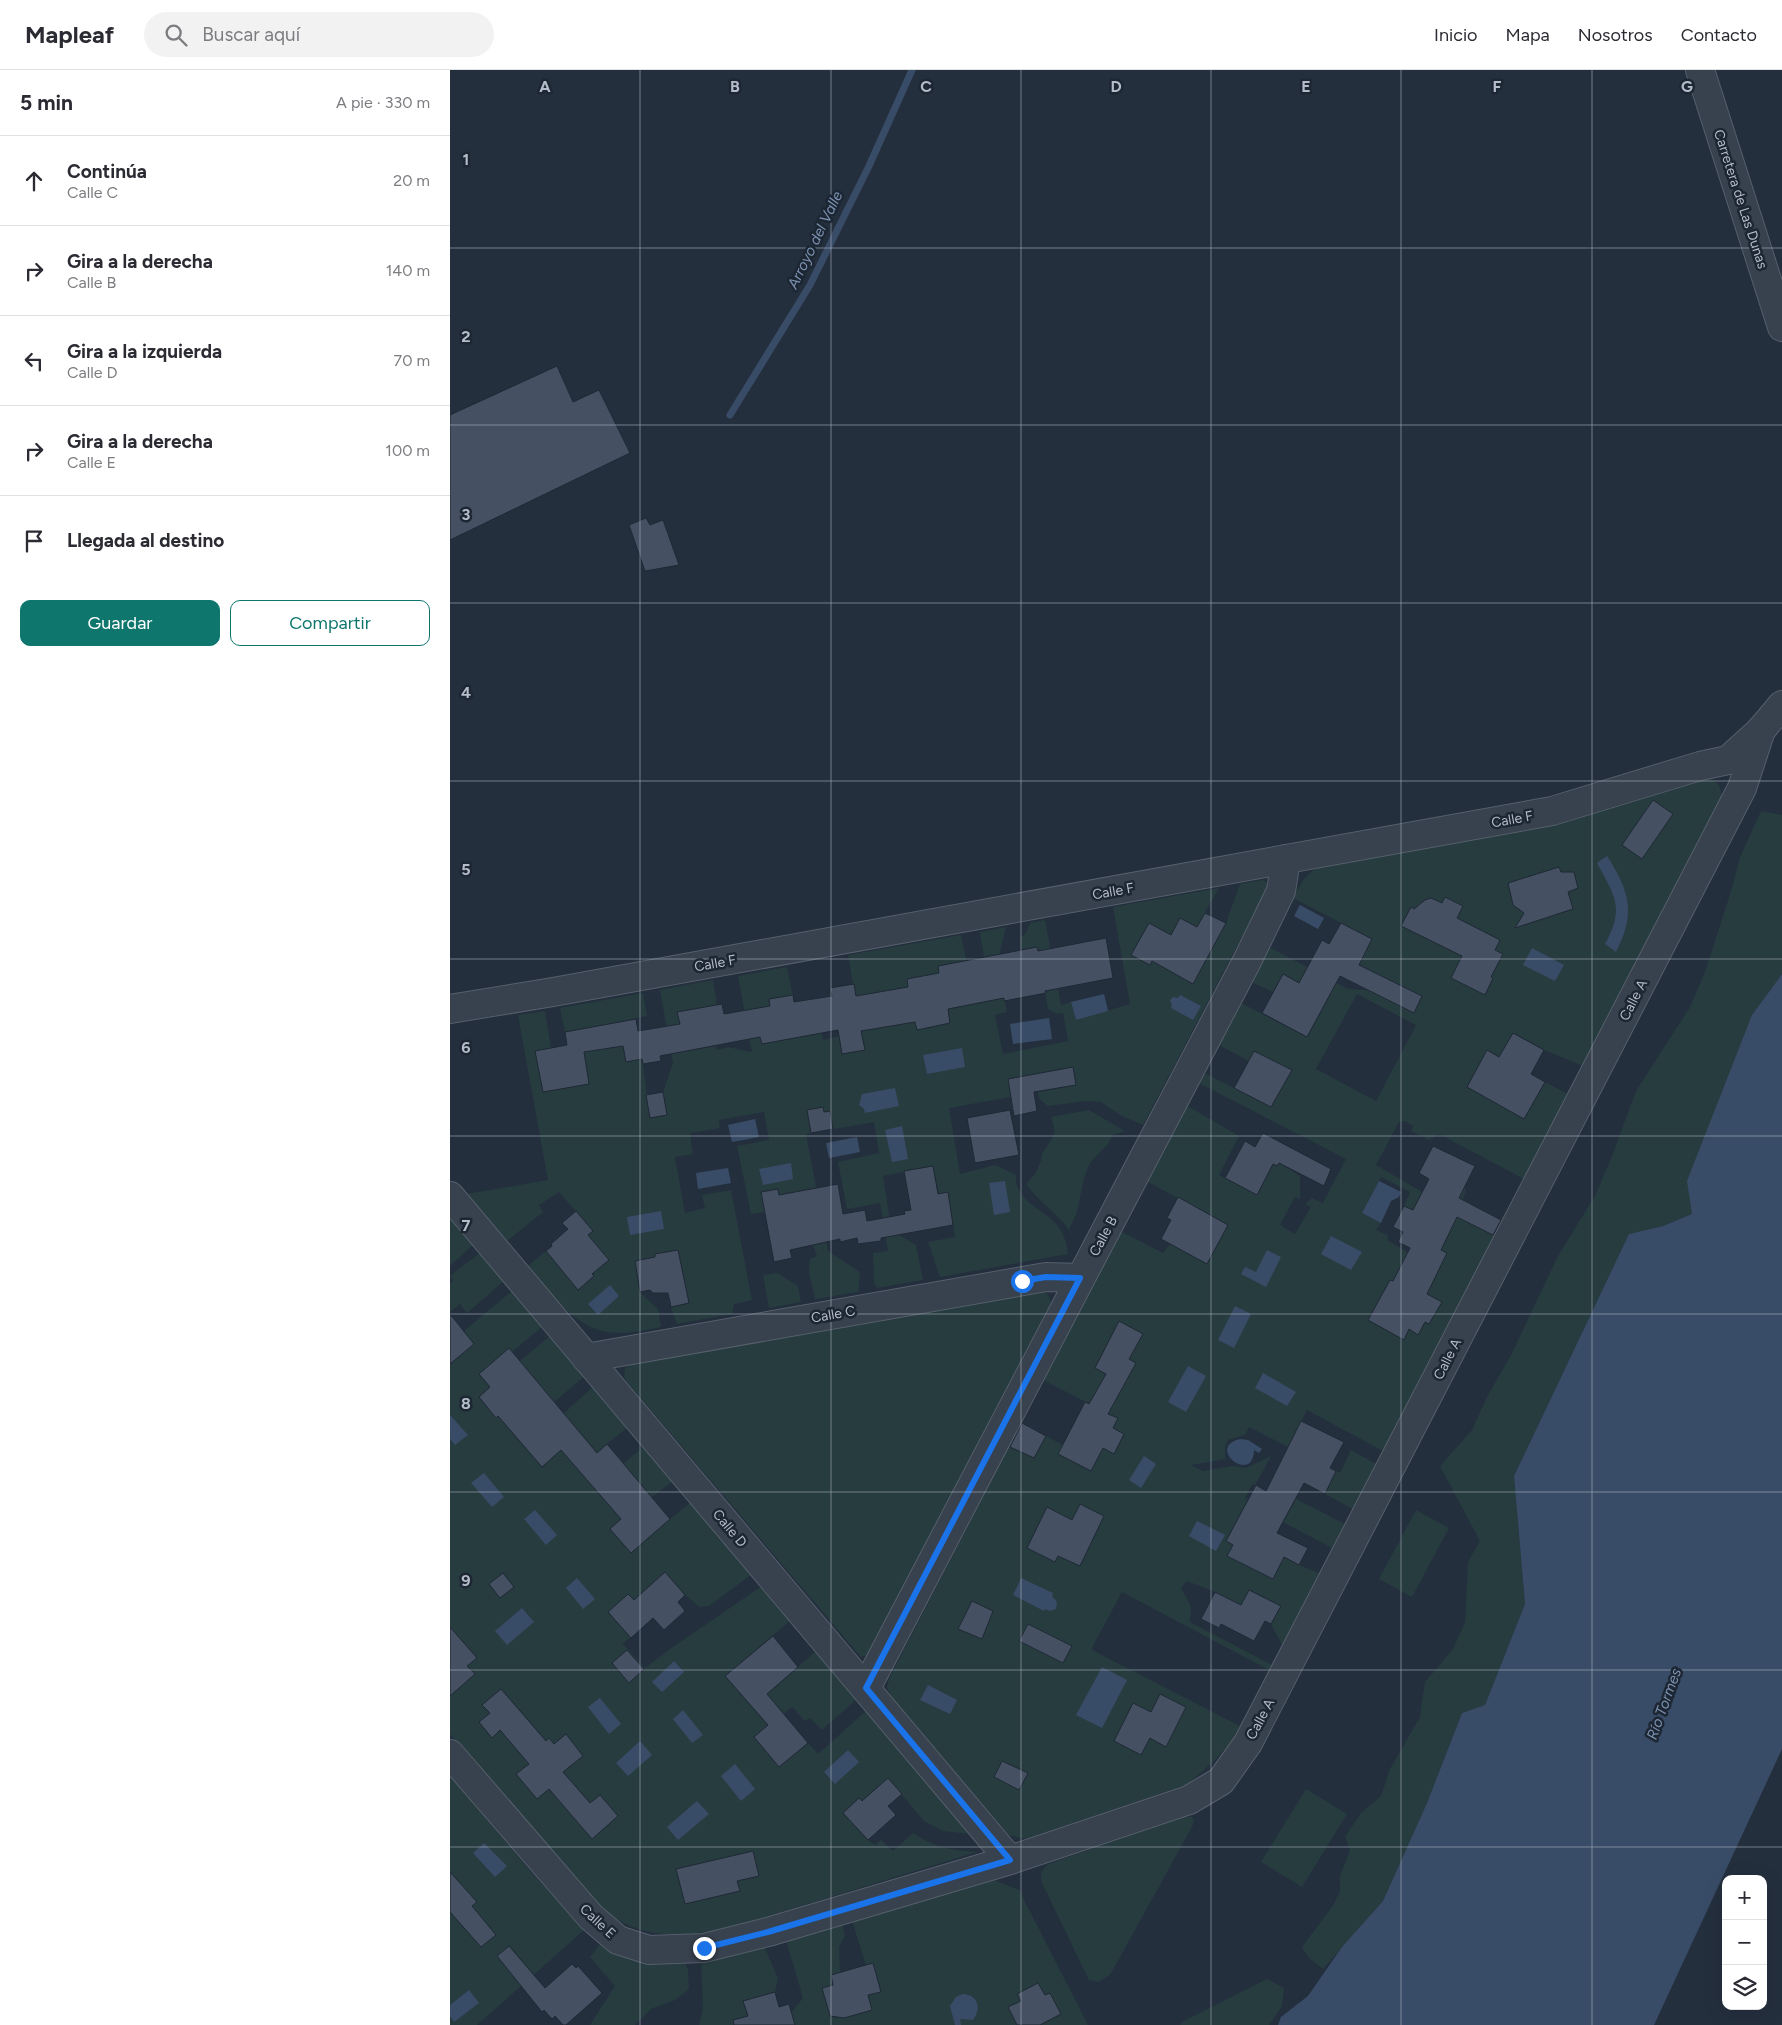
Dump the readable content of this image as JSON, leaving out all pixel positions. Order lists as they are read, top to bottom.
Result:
{
  "streets": {
    "street": [
      "Carretera de Las Dunas",
      "Calle F",
      "Calle A",
      "Calle B",
      "Calle C",
      "Calle D",
      "Calle E"
    ]
  },
  "crossings": [
    ["Calle F", "Calle A"],
    ["Calle F", "Calle B"],
    ["Calle A", "Calle D"],
    ["Calle A", "Calle E"],
    ["Calle B", "Calle C"],
    ["Calle B", "Calle D"],
    ["Calle C", "Calle D"],
    ["Calle D", "Calle E"]
  ],
  "water": ["Arroyo del Valle", "Río Tormes"],
  "page": {
    "header": "Mapleaf",
    "search": "Buscar aquí",
    "nav": [
      "Inicio",
      "Mapa",
      "Nosotros",
      "Contacto"
    ],
    "heading": ["5 min", "A pie · 330 m"],
    "list": [
      ["Continúa", "Calle C", "20 m"],
      ["Gira a la derecha", "Calle B", "140 m"],
      ["Gira a la izquierda", "Calle D", "70 m"],
      ["Gira a la derecha", "Calle E", "100 m"],
      "Llegada al destino"
    ],
    "buttons": ["Guardar", "Compartir"],
    "map_buttons": ["+", "−"]
  },
  "grid": {
    "columns": [
      "A",
      "B",
      "C",
      "D",
      "E",
      "F",
      "G"
    ],
    "rows": [
      "1",
      "2",
      "3",
      "4",
      "5",
      "6",
      "7",
      "8",
      "9"
    ]
  }
}
